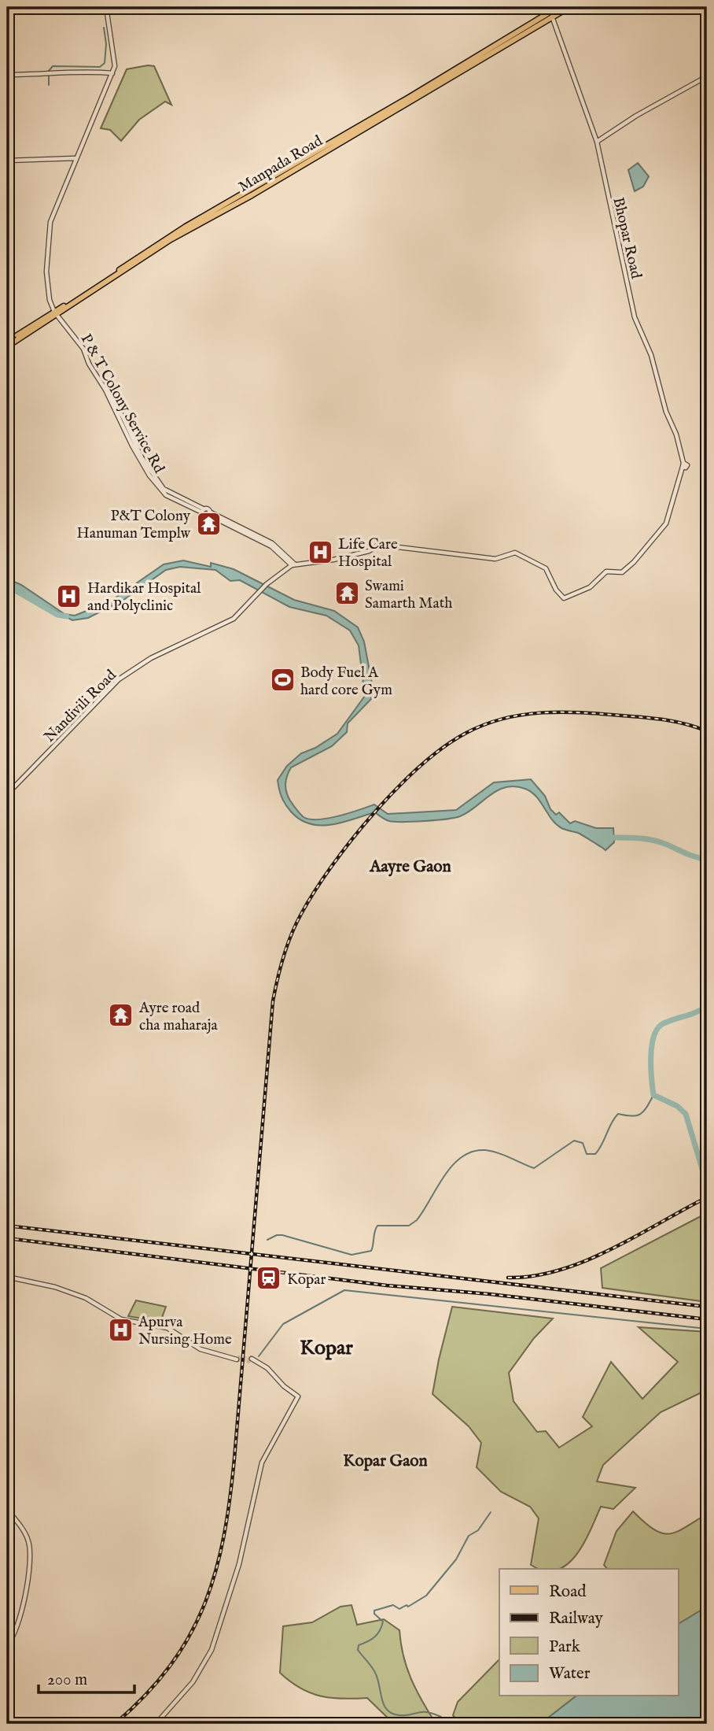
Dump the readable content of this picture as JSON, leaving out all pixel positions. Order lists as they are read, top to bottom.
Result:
{
  "streets": {
    "main road": ["Manpada Road"],
    "street": ["Bhopar Road", "P & T Colony Service Rd", "Nandivili Road"]
  },
  "crossings": [
    ["Manpada Road", "Bhopar Road"],
    ["Manpada Road", "P & T Colony Service Rd"],
    ["Bhopar Road", "Nandivili Road"]
  ],
  "districts": ["Aayre Gaon", "Kopar", "Kopar Gaon"],
  "places": {
    "temple": ["P&T Colony Hanuman Templw", "Swami Samarth Math", "Ayre road cha maharaja"],
    "hospital": ["Life Care Hospital", "Hardikar Hospital and Polyclinic", "Apurva Nursing Home"],
    "sports": ["Body Fuel A hard core Gym"],
    "station": ["Kopar"]
  },
  "legend": [
    "Road",
    "Railway",
    "Park",
    "Water"
  ],
  "scale_bar": "200 m"
}
